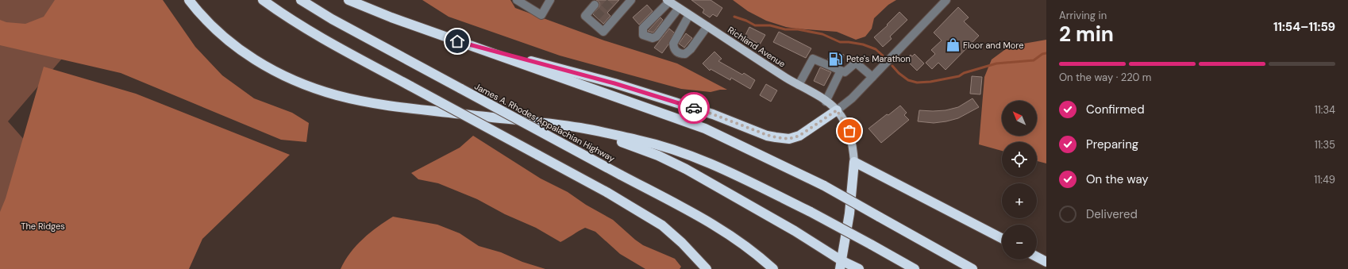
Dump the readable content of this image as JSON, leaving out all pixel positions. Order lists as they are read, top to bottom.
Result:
{
  "streets": {
    "highway": ["James A. Rhodes Appalachian Highway"],
    "main road": ["Richland Avenue"]
  },
  "parks": ["The Ridges"],
  "places": {
    "shop": ["Floor and More"],
    "fuel station": ["Pete's Marathon"]
  },
  "north": "top left",
  "page": {
    "heading": ["2 min", "Arriving in", "11:54–11:59"],
    "bar": "On the way · 220 m",
    "list": [
      ["Confirmed", "11:34"],
      ["Preparing", "11:35"],
      ["On the way", "11:49"],
      "Delivered"
    ],
    "map_buttons": ["+", "−"]
  }
}
